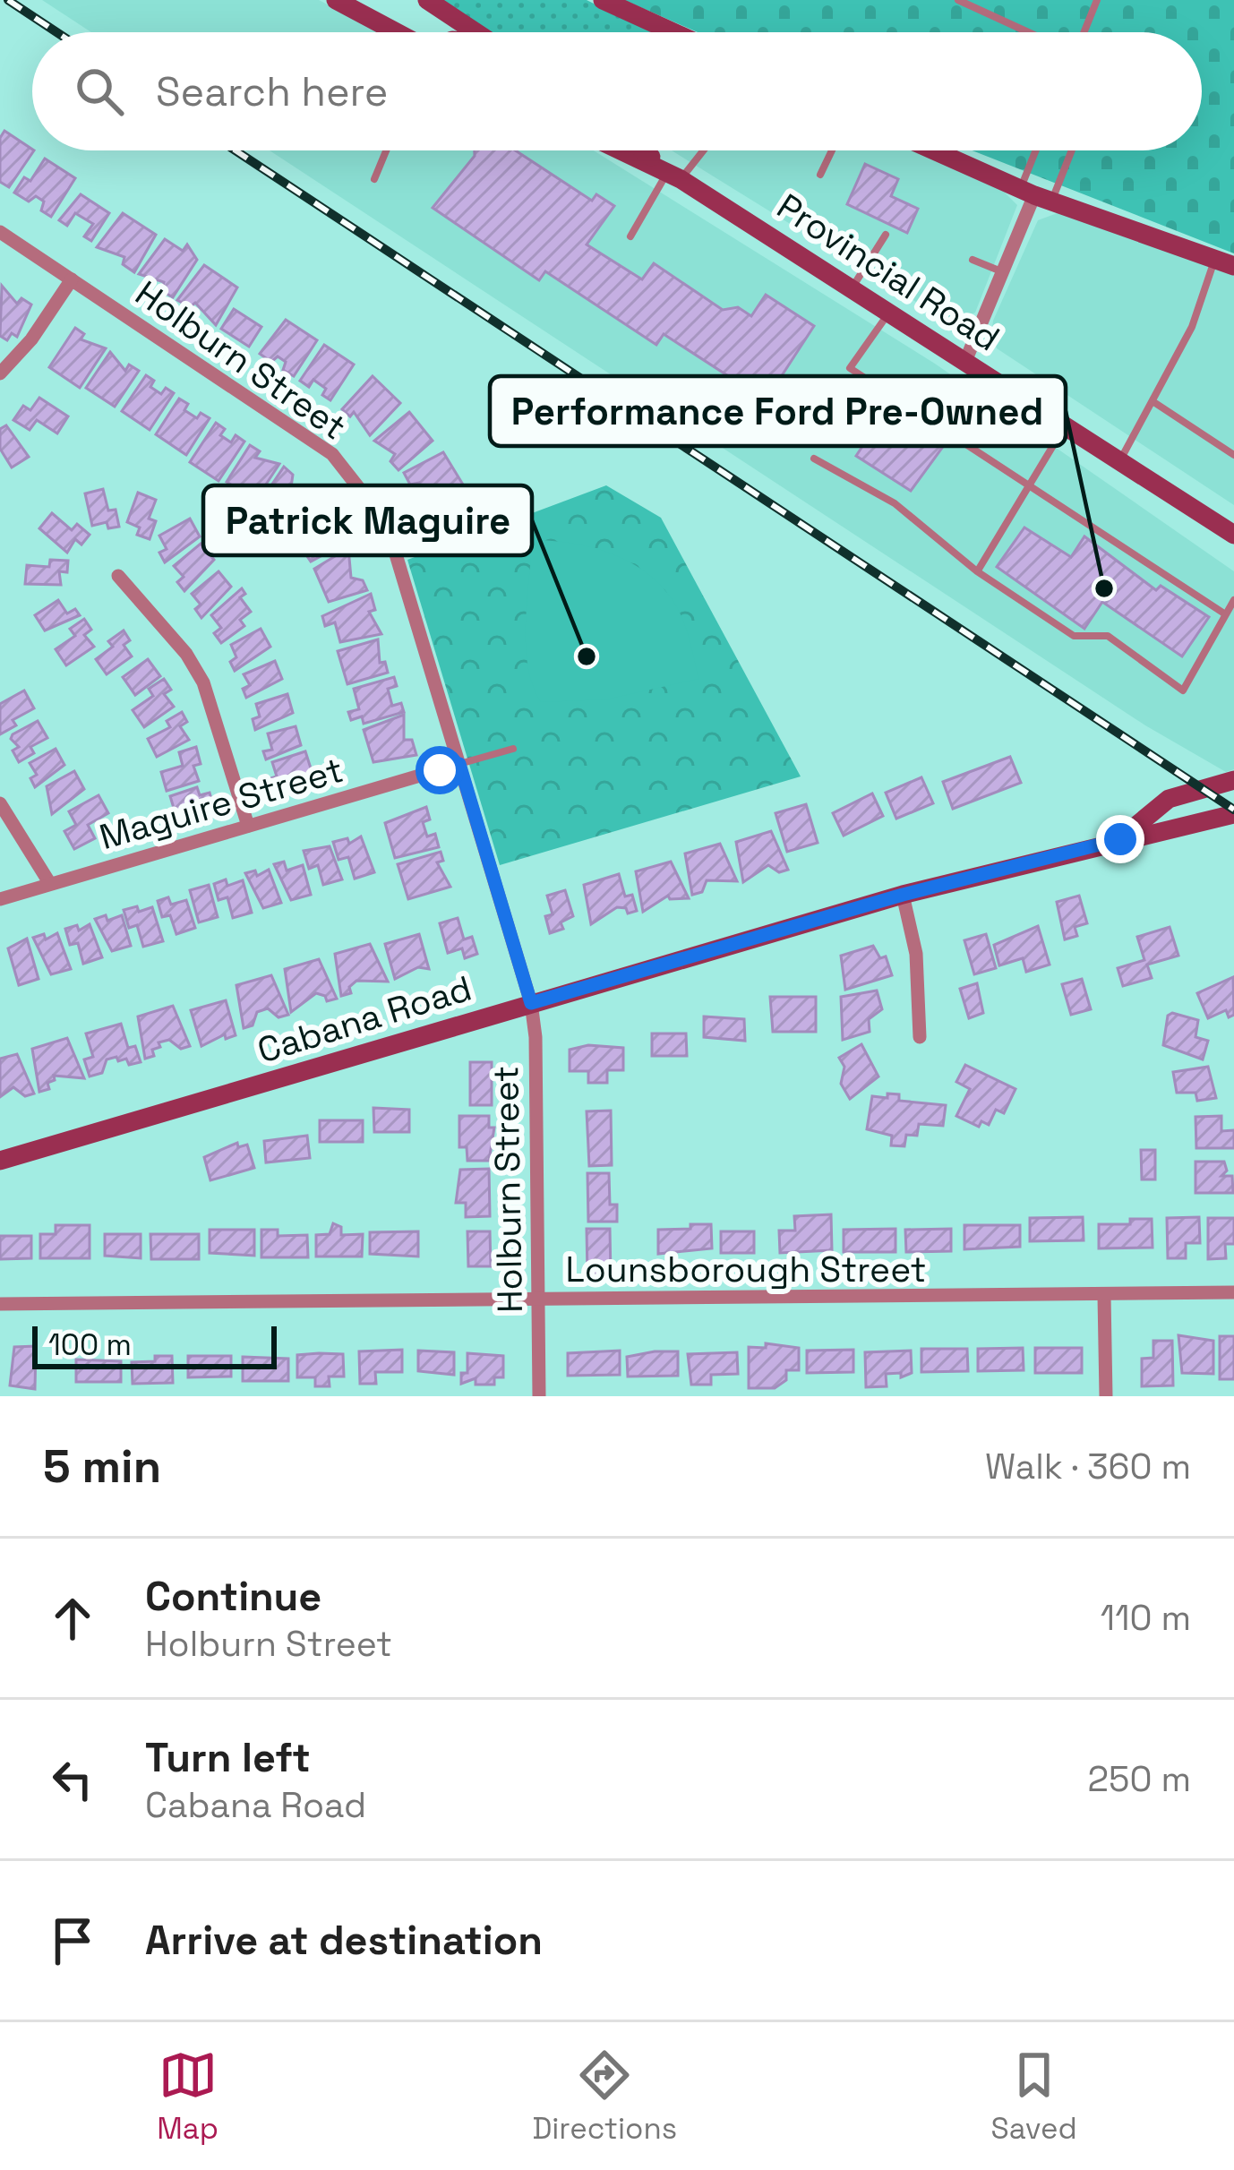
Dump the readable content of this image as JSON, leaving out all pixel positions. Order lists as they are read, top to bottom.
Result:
{
  "streets": {
    "main road": ["Provincial Road", "Cabana Road"],
    "street": ["Holburn Street", "Maguire Street", "Lounsborough Street"]
  },
  "crossings": [
    ["Holburn Street", "Maguire Street"],
    ["Holburn Street", "Cabana Road"],
    ["Holburn Street", "Lounsborough Street"]
  ],
  "places": ["Performance Ford Pre-Owned", "Patrick Maguire"],
  "scale_bar": "100 m",
  "page": {
    "search": "Search here",
    "scale": "100 m",
    "heading": ["5 min", "Walk · 360 m"],
    "list": [
      ["Continue", "Holburn Street", "110 m"],
      ["Turn left", "Cabana Road", "250 m"],
      "Arrive at destination"
    ],
    "nav": ["Map", "Directions", "Saved"]
  }
}
